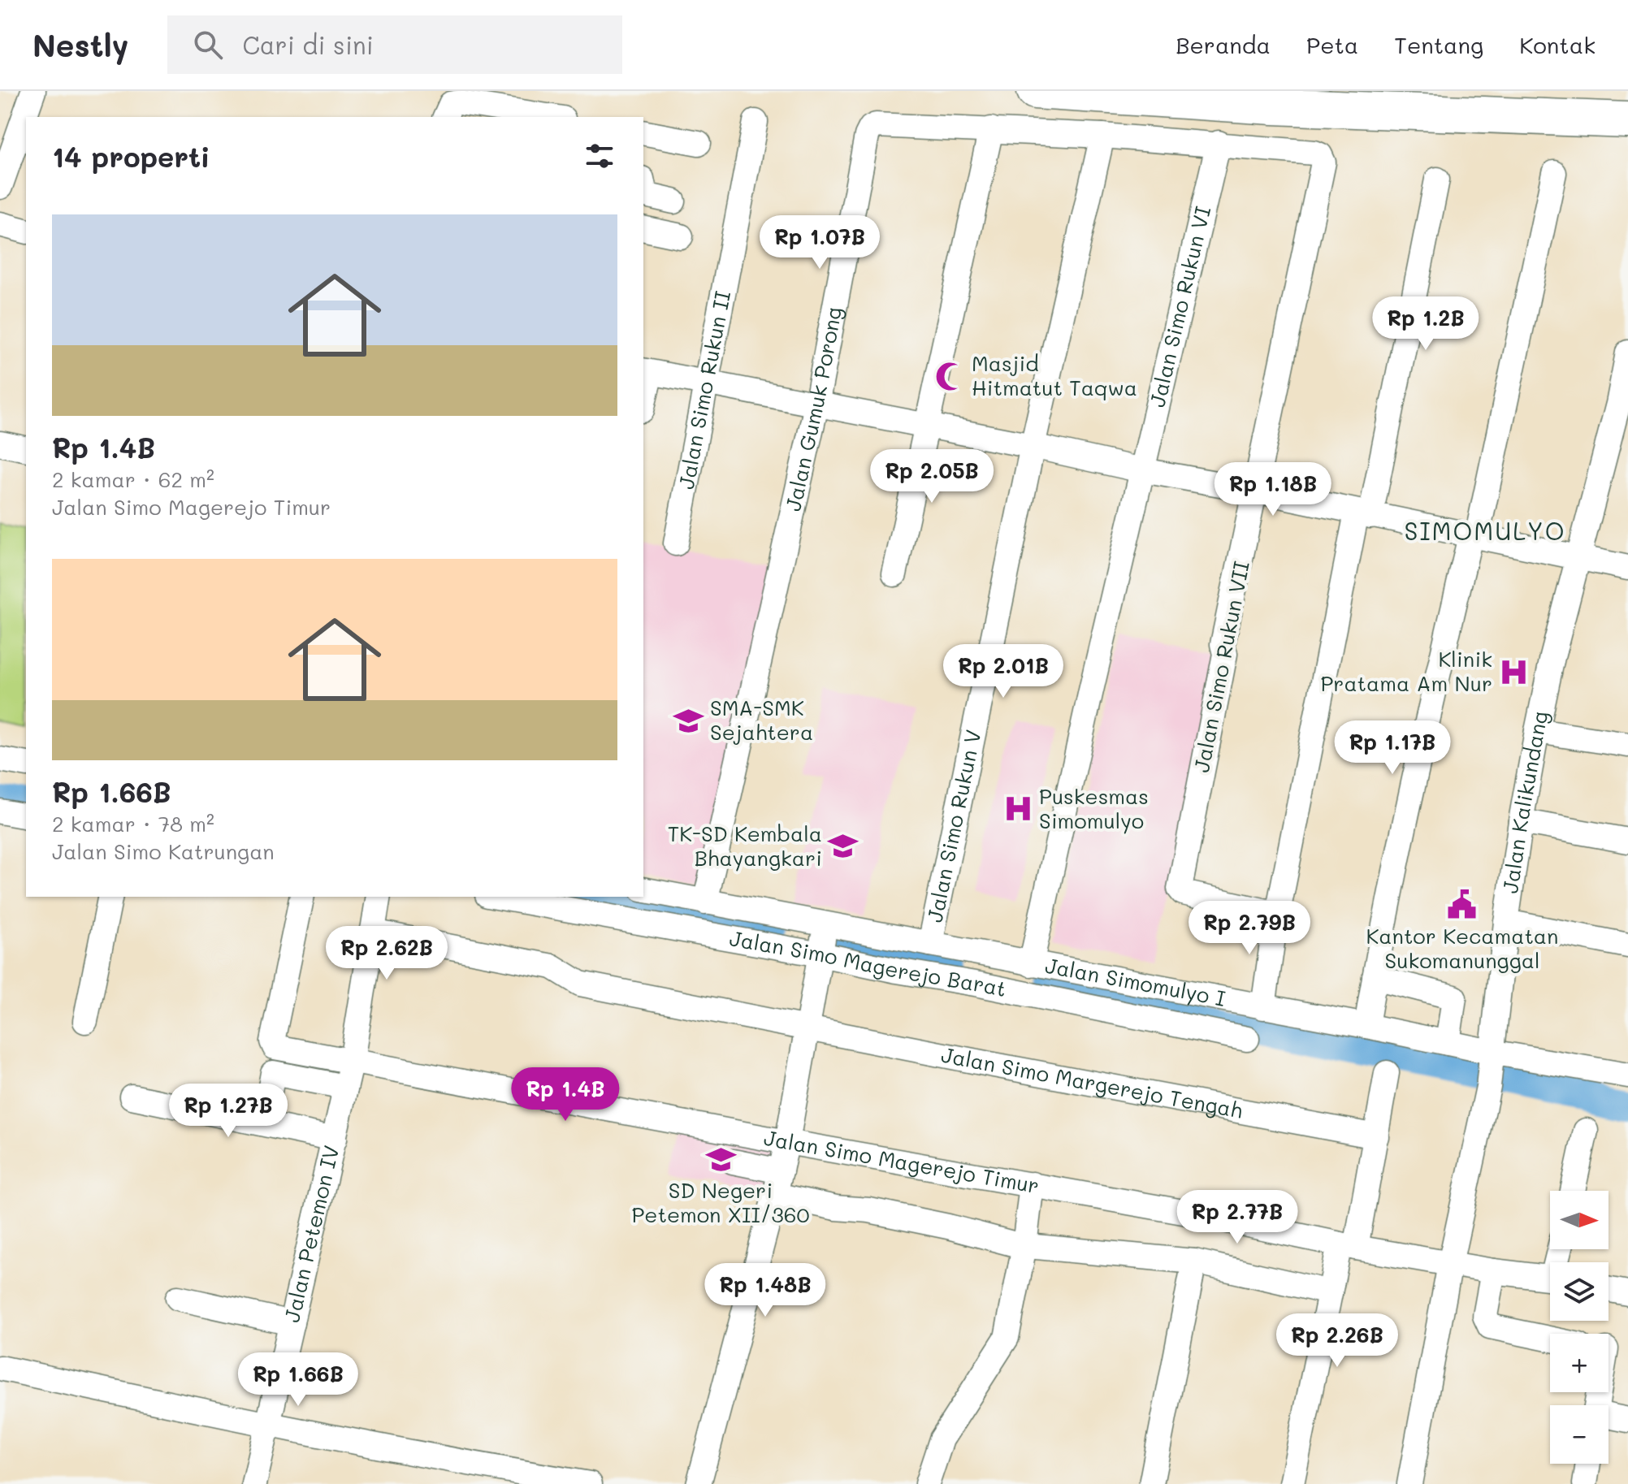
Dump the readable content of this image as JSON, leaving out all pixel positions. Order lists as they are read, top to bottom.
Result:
{
  "streets": {
    "street": [
      "Jalan Simo Rukun VI",
      "Jalan Simo Rukun II",
      "Jalan Gumuk Porong",
      "Jalan Simo Rukun VII",
      "Jalan Kalikundang",
      "Jalan Simo Rukun V",
      "Jalan Simo Magerejo Barat",
      "Jalan Simomulyo I",
      "Jalan Simo Margerejo Tengah",
      "Jalan Simo Magerejo Timur",
      "Jalan Petemon IV"
    ]
  },
  "crossings": [
    ["Jalan Simo Rukun VI", "Jalan Gumuk Porong"],
    ["Jalan Simo Rukun VI", "Jalan Simomulyo I"],
    ["Jalan Gumuk Porong", "Jalan Simo Rukun VII"],
    ["Jalan Gumuk Porong", "Jalan Simo Rukun V"],
    ["Jalan Gumuk Porong", "Jalan Simomulyo I"],
    ["Jalan Kalikundang", "Jalan Simomulyo I"],
    ["Jalan Kalikundang", "Jalan Simo Magerejo Timur"],
    ["Jalan Simo Rukun V", "Jalan Simomulyo I"],
    ["Jalan Simo Magerejo Barat", "Jalan Simomulyo I"],
    ["Jalan Simo Margerejo Tengah", "Jalan Petemon IV"],
    ["Jalan Simo Magerejo Timur", "Jalan Petemon IV"]
  ],
  "districts": ["SIMOMULYO"],
  "places": {
    "mosque": ["Masjid Hitmatut Taqwa"],
    "hospital": ["Klinik Pratama Am Nur", "Puskesmas Simomulyo"],
    "school or university": ["SMA-SMK Sejahtera", "TK-SD Kembala Bhayangkari", "SD Negeri Petemon XII/360"],
    "public building": ["Kantor Kecamatan Sukomanunggal"]
  },
  "north": "right",
  "page": {
    "header": "Nestly",
    "search": "Cari di sini",
    "nav": [
      "Beranda",
      "Peta",
      "Tentang",
      "Kontak"
    ],
    "heading": "14 properti",
    "list": [
      {
        "name": "Rp 1.4B",
        "note": "2 kamar · 62 m² · Jalan Simo Magerejo Timur"
      },
      {
        "name": "Rp 1.66B",
        "note": "2 kamar · 78 m² · Jalan Simo Katrungan"
      }
    ],
    "price": [
      "Rp 1.07B",
      "Rp 1.2B",
      "Rp 2.05B",
      "Rp 1.18B",
      "Rp 2.01B",
      "Rp 1.17B",
      "Rp 2.79B",
      "Rp 2.62B",
      "Rp 1.4B",
      "Rp 1.27B",
      "Rp 2.77B",
      "Rp 1.48B",
      "Rp 2.26B",
      "Rp 1.66B"
    ],
    "map_buttons": ["+", "−"]
  }
}
